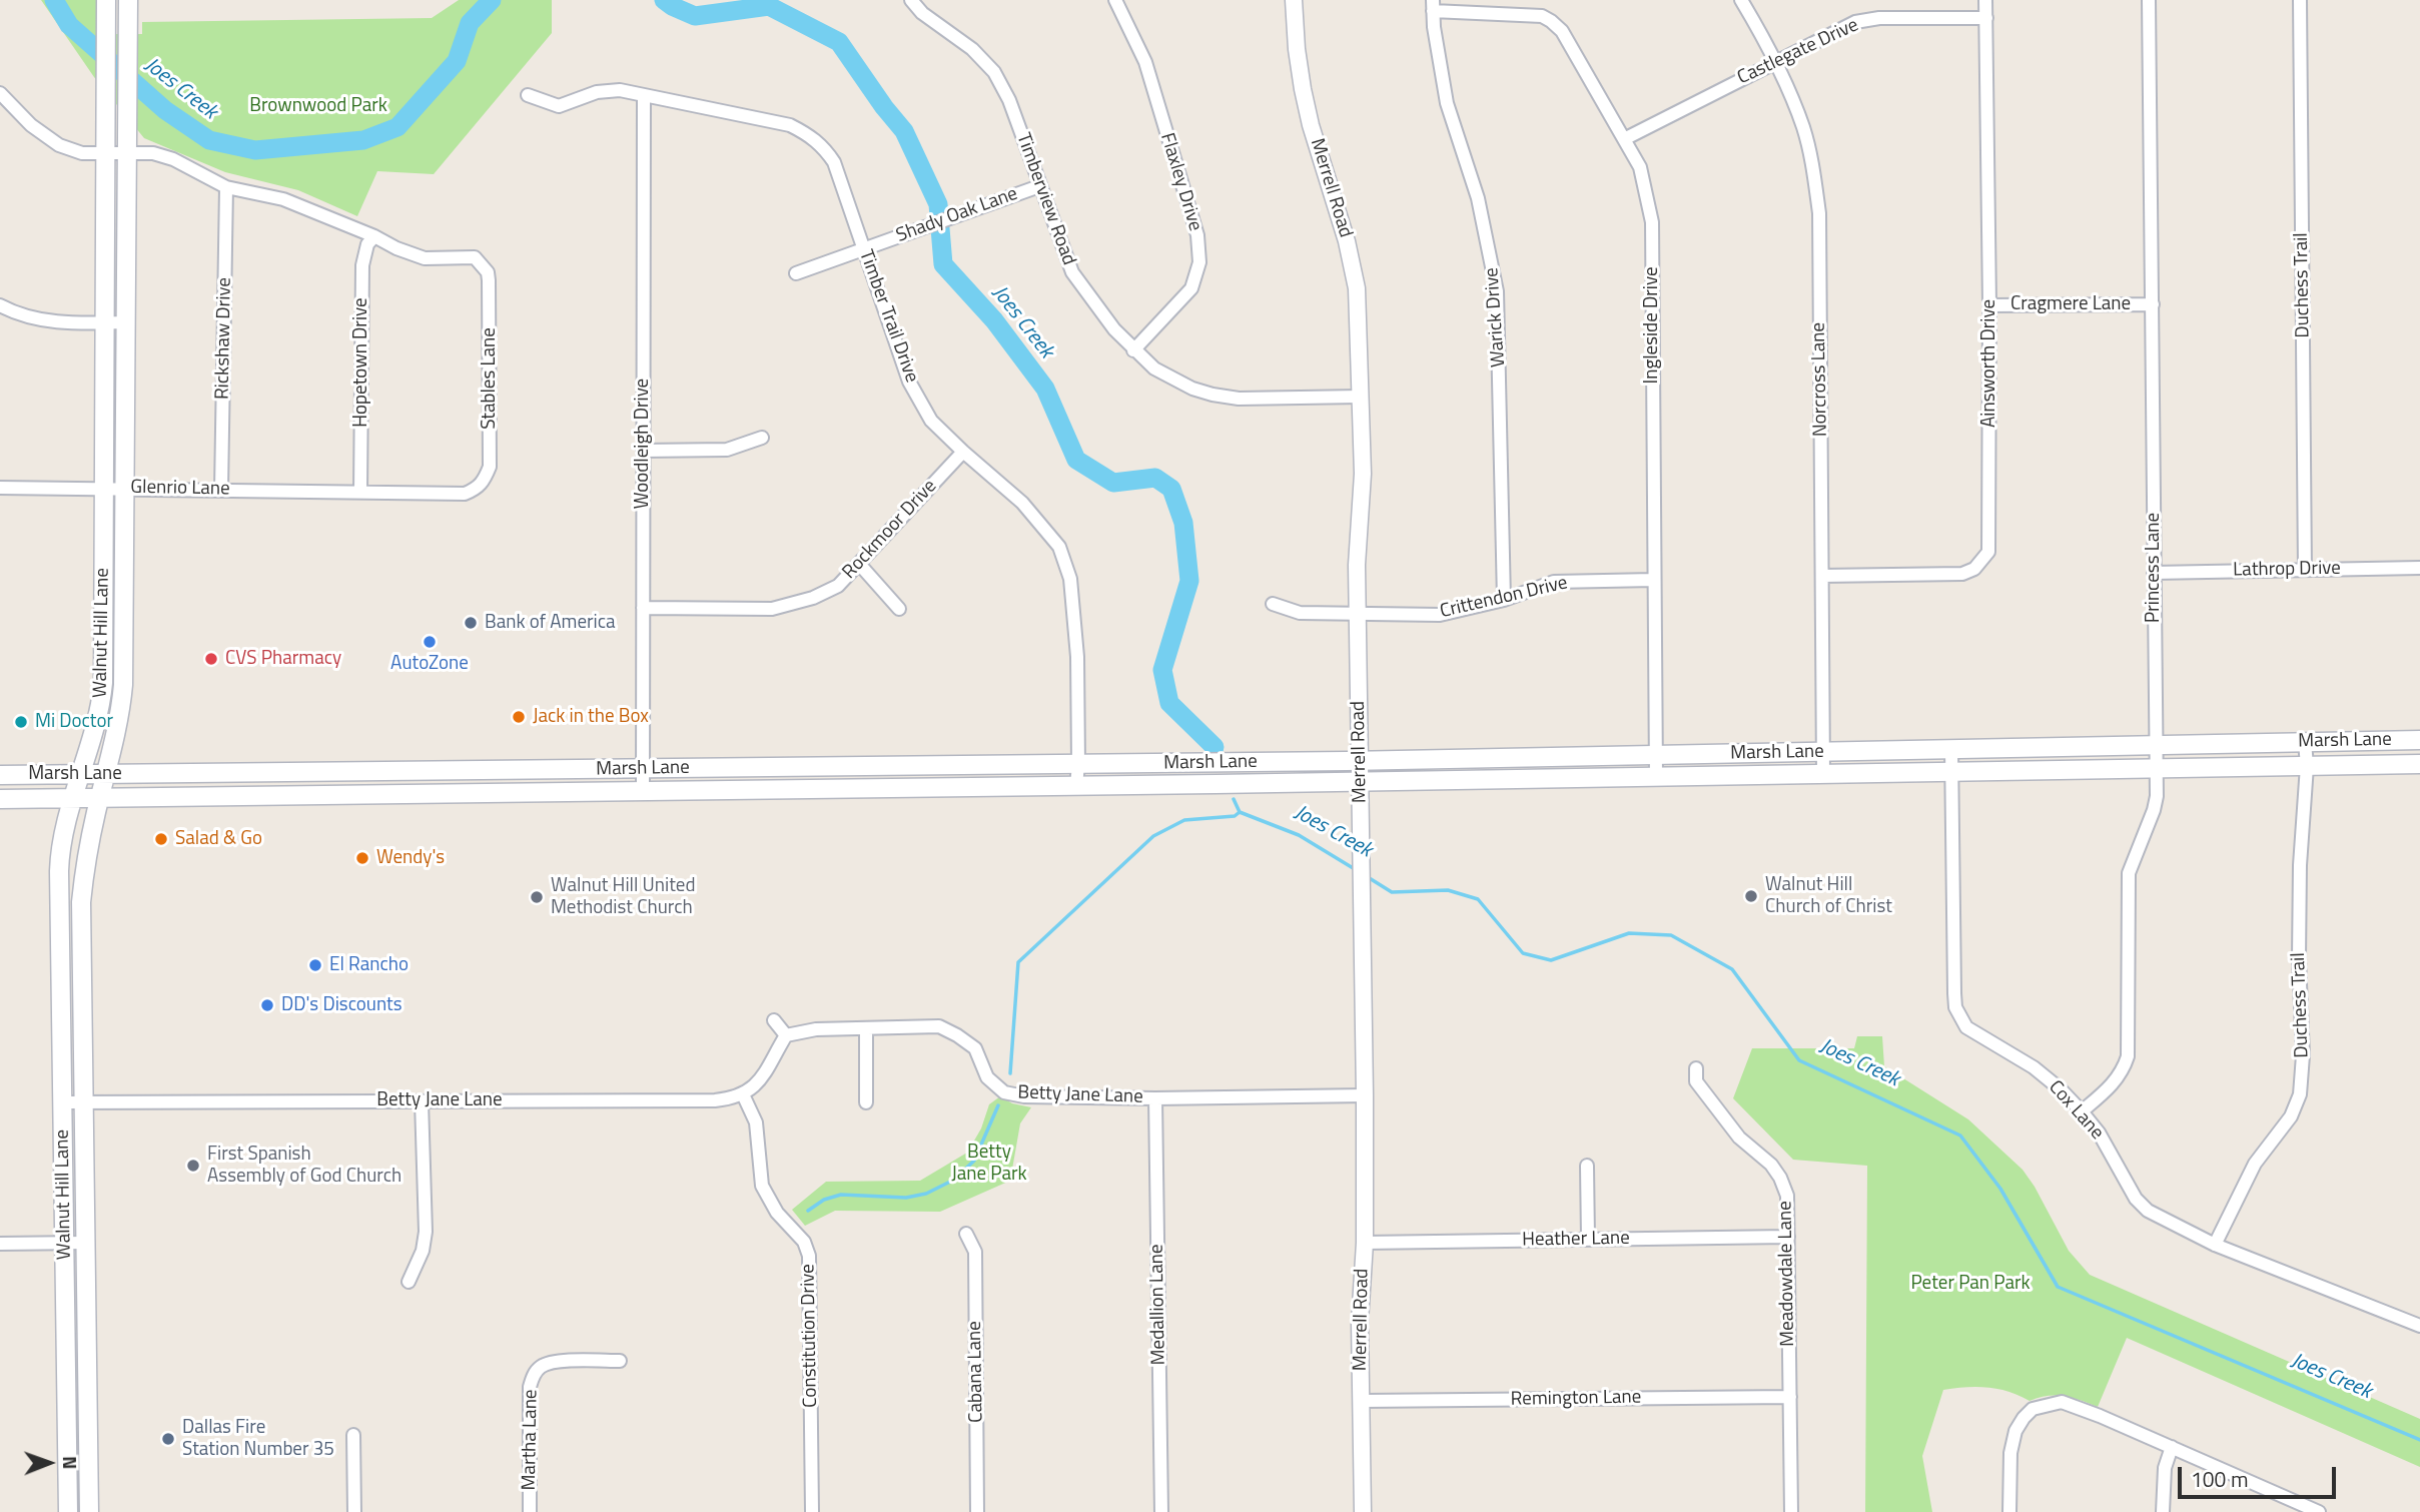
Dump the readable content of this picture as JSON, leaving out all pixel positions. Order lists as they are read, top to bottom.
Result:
{
  "streets": {
    "main road": ["Walnut Hill Lane", "Marsh Lane"],
    "street": [
      "Castlegate Drive",
      "Flaxley Drive",
      "Merrell Road",
      "Timberview Road",
      "Shady Oak Lane",
      "Duchess Trail",
      "Cragmere Lane",
      "Timber Trail Drive",
      "Warick Drive",
      "Ingleside Drive",
      "Rickshaw Drive",
      "Hopetown Drive",
      "Ainsworth Drive",
      "Stables Lane",
      "Norcross Lane",
      "Woodleigh Drive",
      "Glenrio Lane",
      "Rockmoor Drive",
      "Princess Lane",
      "Lathrop Drive",
      "Crittendon Drive",
      "Betty Jane Lane",
      "Cox Lane",
      "Heather Lane",
      "Meadowdale Lane",
      "Medallion Lane",
      "Constitution Drive",
      "Cabana Lane",
      "Remington Lane",
      "Martha Lane"
    ]
  },
  "crossings": [
    ["Castlegate Drive", "Ingleside Drive"],
    ["Castlegate Drive", "Ainsworth Drive"],
    ["Castlegate Drive", "Norcross Lane"],
    ["Flaxley Drive", "Timberview Road"],
    ["Merrell Road", "Timberview Road"],
    ["Merrell Road", "Crittendon Drive"],
    ["Merrell Road", "Marsh Lane"],
    ["Merrell Road", "Betty Jane Lane"],
    ["Merrell Road", "Heather Lane"],
    ["Merrell Road", "Remington Lane"],
    ["Timberview Road", "Shady Oak Lane"],
    ["Shady Oak Lane", "Timber Trail Drive"],
    ["Duchess Trail", "Lathrop Drive"],
    ["Duchess Trail", "Marsh Lane"],
    ["Duchess Trail", "Cox Lane"],
    ["Cragmere Lane", "Ainsworth Drive"],
    ["Cragmere Lane", "Princess Lane"],
    ["Timber Trail Drive", "Woodleigh Drive"],
    ["Timber Trail Drive", "Rockmoor Drive"],
    ["Timber Trail Drive", "Marsh Lane"],
    ["Warick Drive", "Ingleside Drive"],
    ["Warick Drive", "Crittendon Drive"],
    ["Ingleside Drive", "Crittendon Drive"],
    ["Ingleside Drive", "Marsh Lane"],
    ["Rickshaw Drive", "Glenrio Lane"],
    ["Hopetown Drive", "Stables Lane"],
    ["Hopetown Drive", "Glenrio Lane"],
    ["Ainsworth Drive", "Norcross Lane"],
    ["Stables Lane", "Glenrio Lane"],
    ["Norcross Lane", "Marsh Lane"],
    ["Woodleigh Drive", "Rockmoor Drive"],
    ["Woodleigh Drive", "Marsh Lane"],
    ["Glenrio Lane", "Walnut Hill Lane"],
    ["Princess Lane", "Lathrop Drive"],
    ["Princess Lane", "Marsh Lane"],
    ["Princess Lane", "Cox Lane"],
    ["Walnut Hill Lane", "Marsh Lane"],
    ["Walnut Hill Lane", "Betty Jane Lane"],
    ["Marsh Lane", "Cox Lane"],
    ["Betty Jane Lane", "Medallion Lane"],
    ["Betty Jane Lane", "Constitution Drive"],
    ["Heather Lane", "Meadowdale Lane"],
    ["Meadowdale Lane", "Remington Lane"]
  ],
  "water": ["Joes Creek"],
  "parks": ["Brownwood Park", "Betty Jane Park", "Peter Pan Park"],
  "places": [
    "Bank of America",
    "AutoZone",
    "CVS Pharmacy",
    "Jack in the Box",
    "Mi Doctor",
    "Salad & Go",
    "Wendy's",
    "Walnut Hill Church of Christ",
    "Walnut Hill United Methodist Church",
    "El Rancho",
    "DD's Discounts",
    "First Spanish Assembly of God Church",
    "Dallas Fire Station Number 35"
  ],
  "scale_bar": "100 m",
  "north": "right"
}
